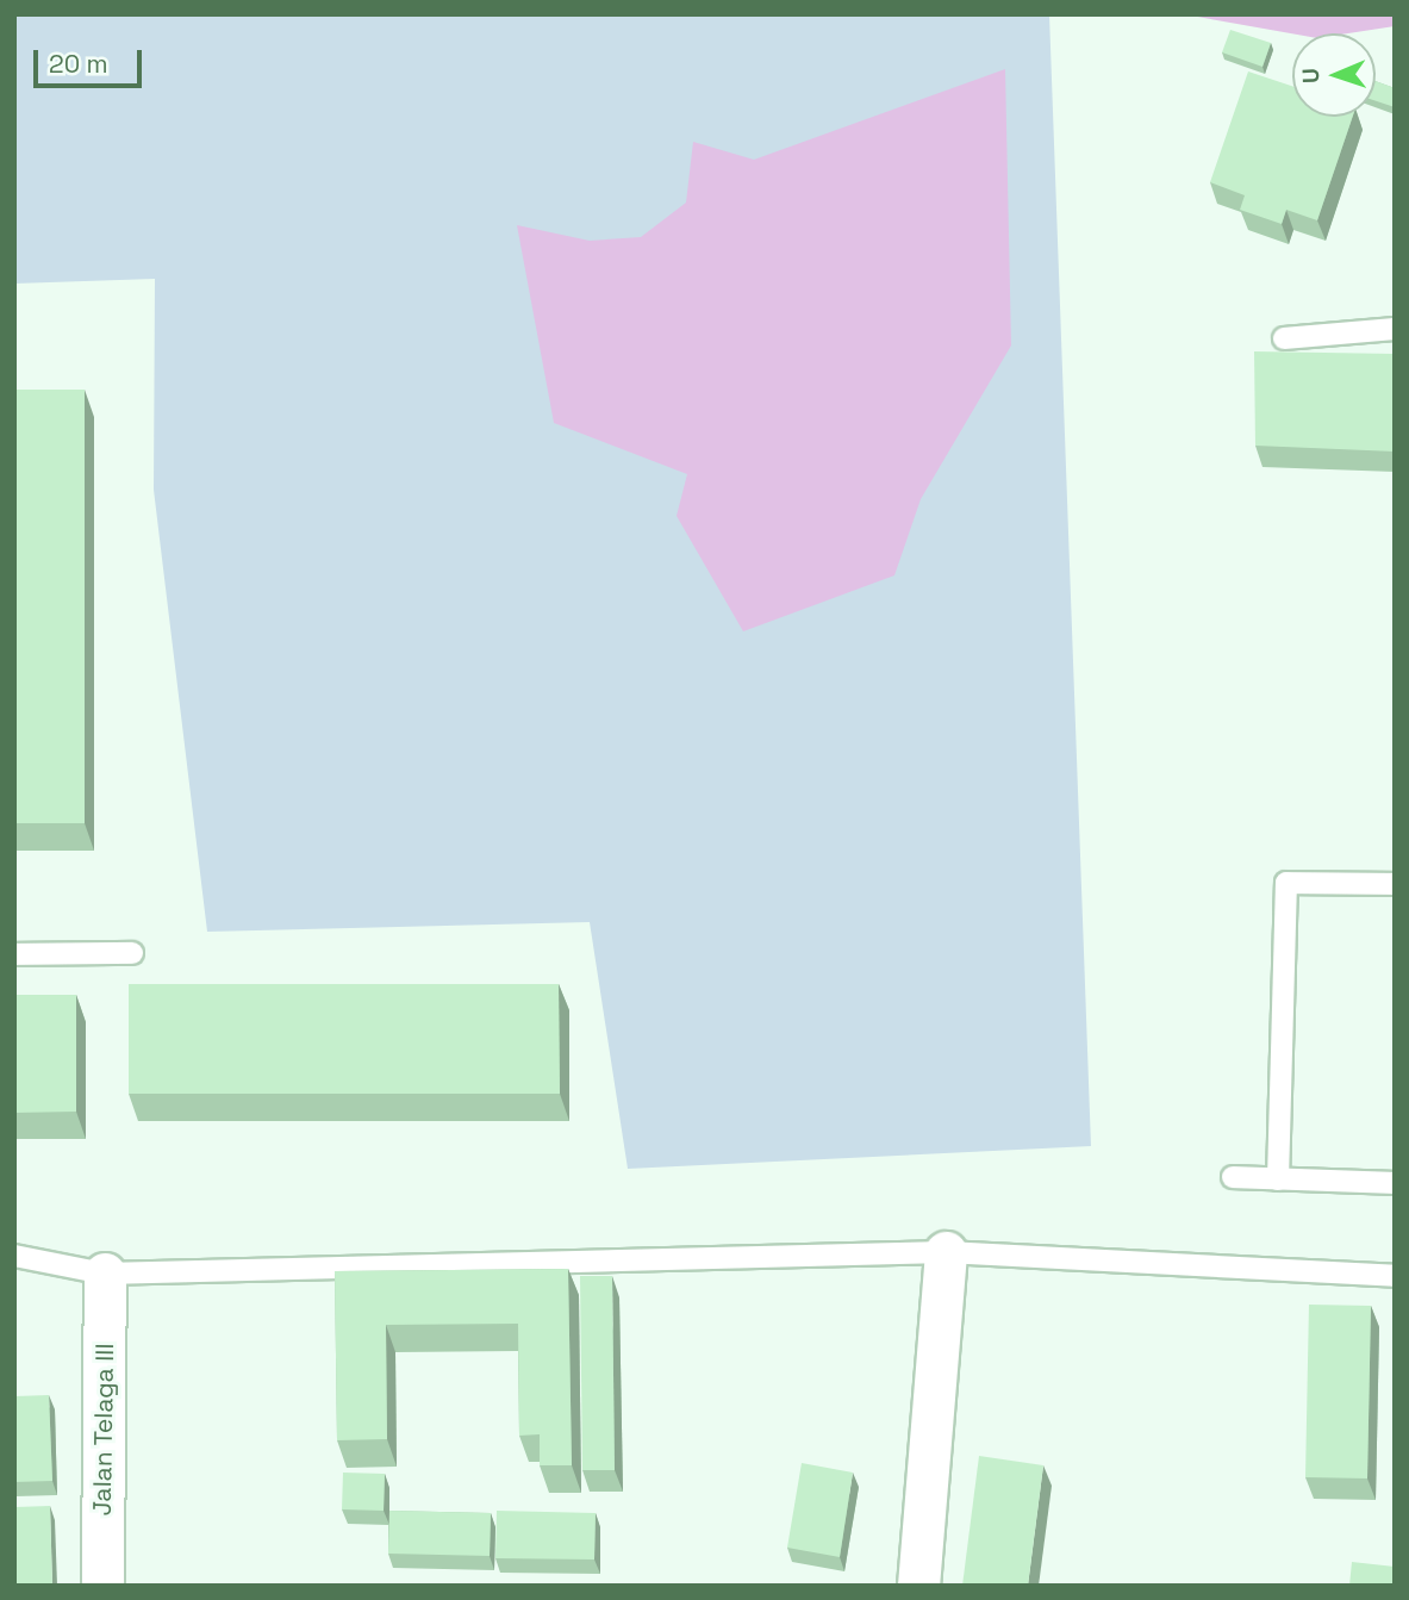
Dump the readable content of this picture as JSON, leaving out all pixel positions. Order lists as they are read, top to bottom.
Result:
{
  "streets": {
    "street": ["Jalan Telaga III"]
  },
  "scale_bar": "20 m",
  "north": "left"
}
